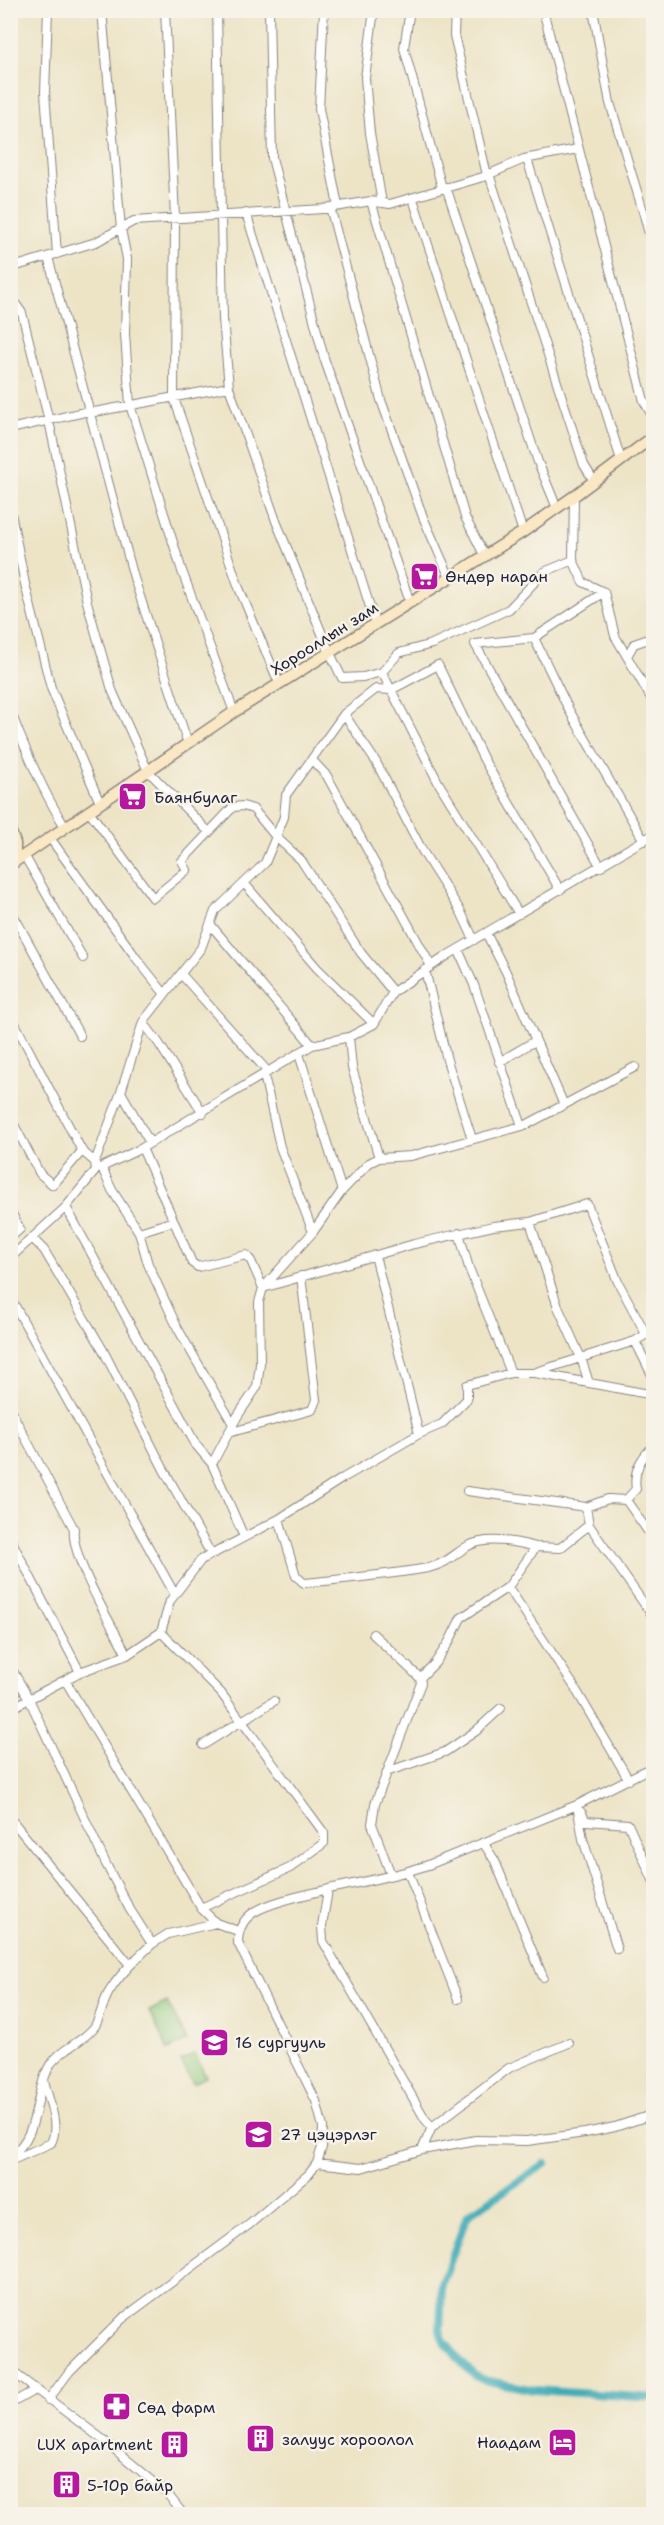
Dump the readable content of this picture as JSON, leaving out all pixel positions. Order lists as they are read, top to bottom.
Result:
{
  "streets": {
    "street": ["Хорооллын зам"]
  },
  "places": {
    "supermarket": ["Өндөр наран", "Баянбулаг"],
    "school or university": ["16 сургууль", "27 цэцэрлэг"],
    "pharmacy": ["Сөд фарм"],
    "building": ["залуус хороолол", "LUX apartment", "5-10р байр"],
    "hotel": ["Наадам"]
  }
}
